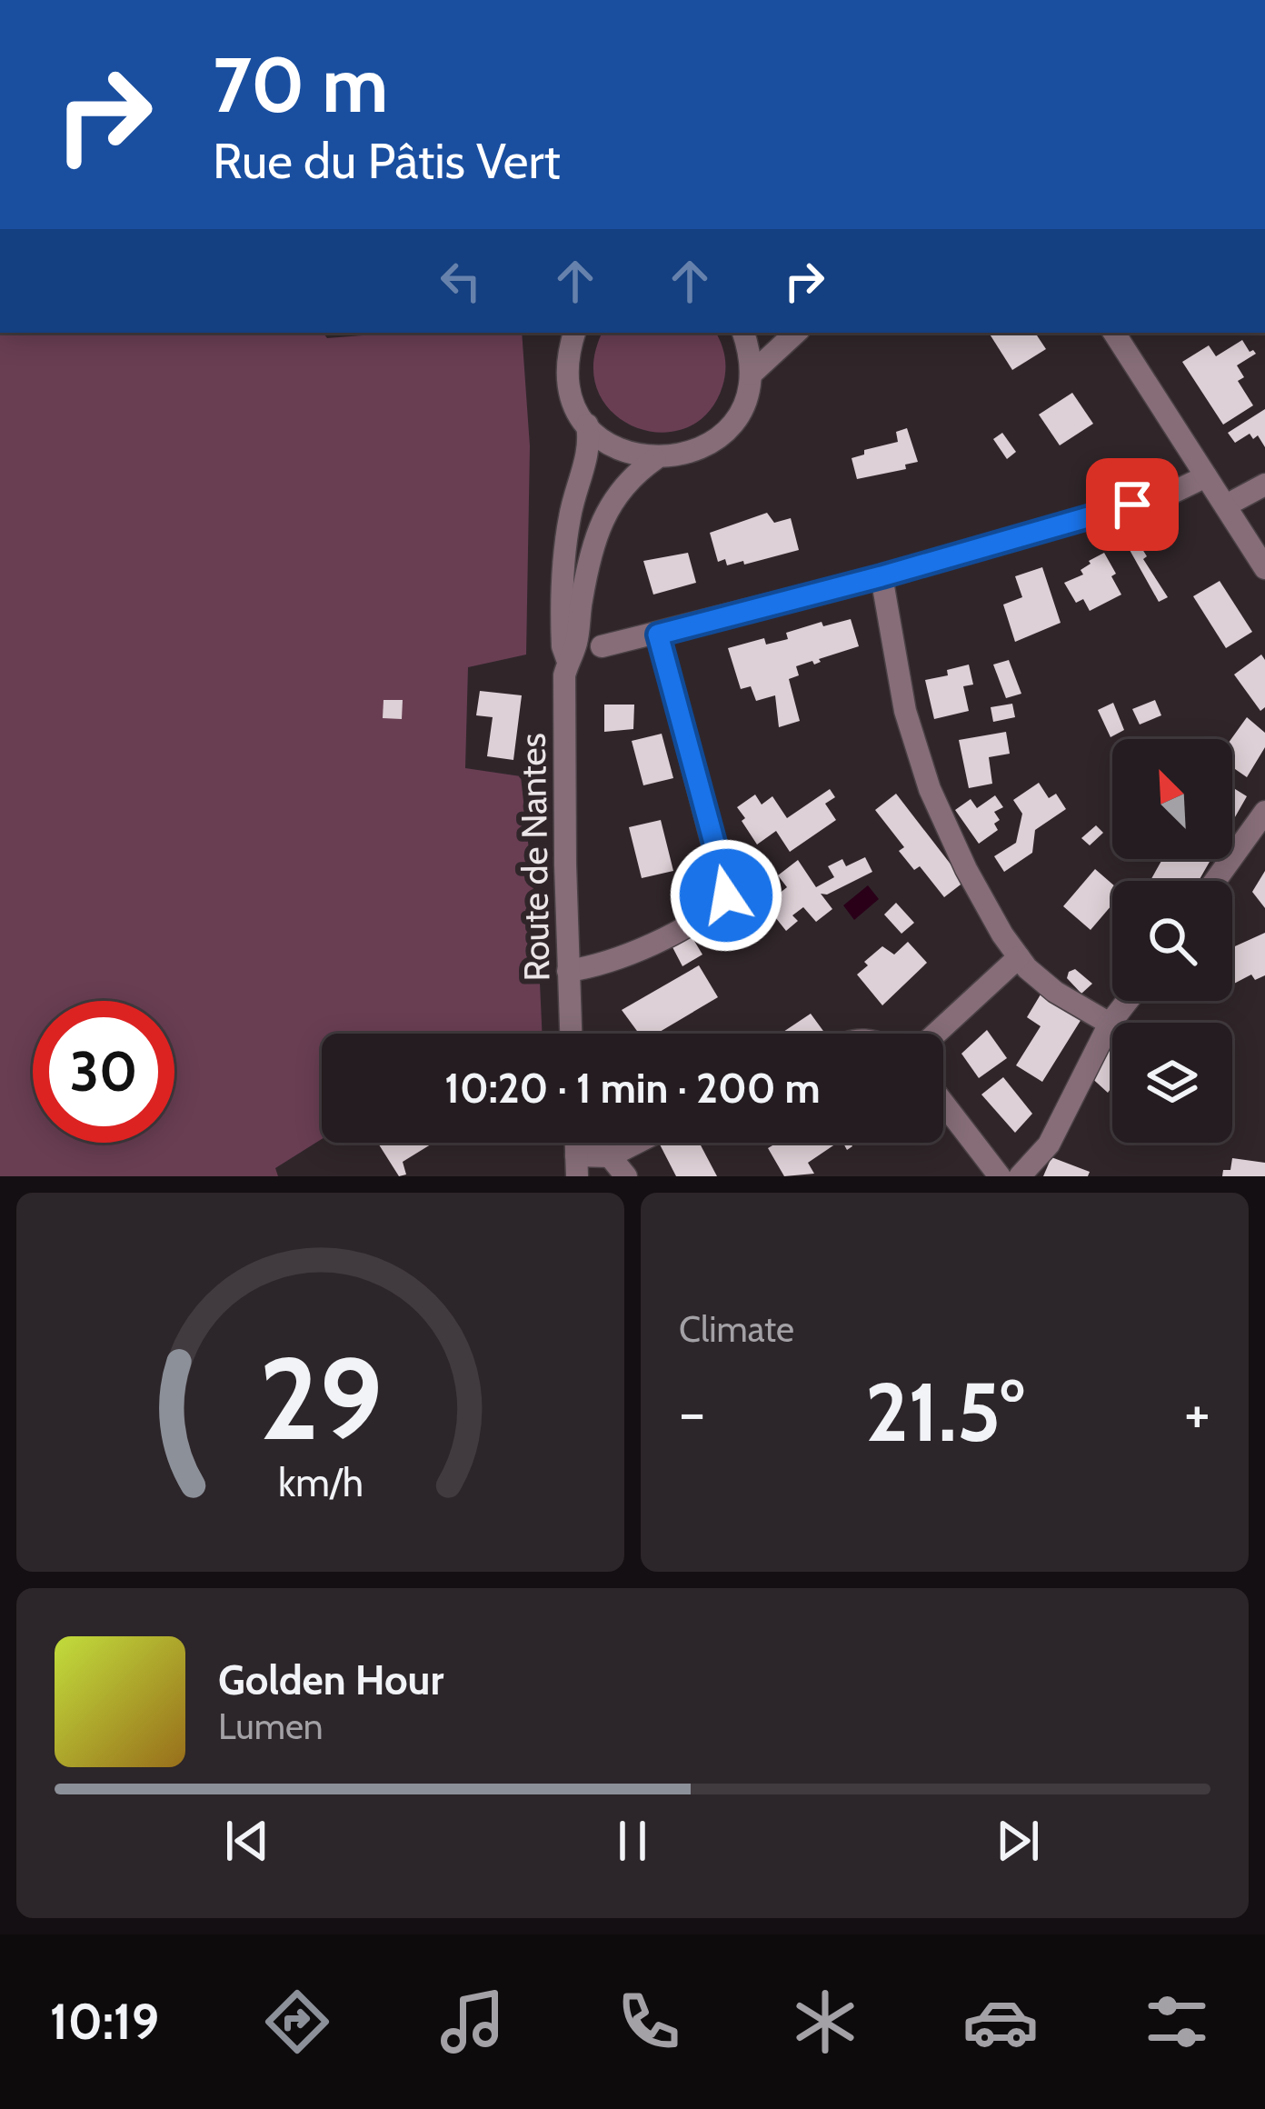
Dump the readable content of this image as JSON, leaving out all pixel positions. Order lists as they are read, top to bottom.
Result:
{
  "streets": {
    "street": ["Route de Nantes"]
  },
  "north": "top left",
  "page": {
    "turn": ["70 m", "Rue du Pâtis Vert"],
    "limit": "30",
    "trip": "10:20 · 1 min · 200 m",
    "tile": "Climate",
    "heat": ["−", "21.5°", "+"],
    "song": ["Golden Hour", "Lumen"],
    "tabs": "10:19",
    "gauge": ["29", "km/h"]
  }
}
